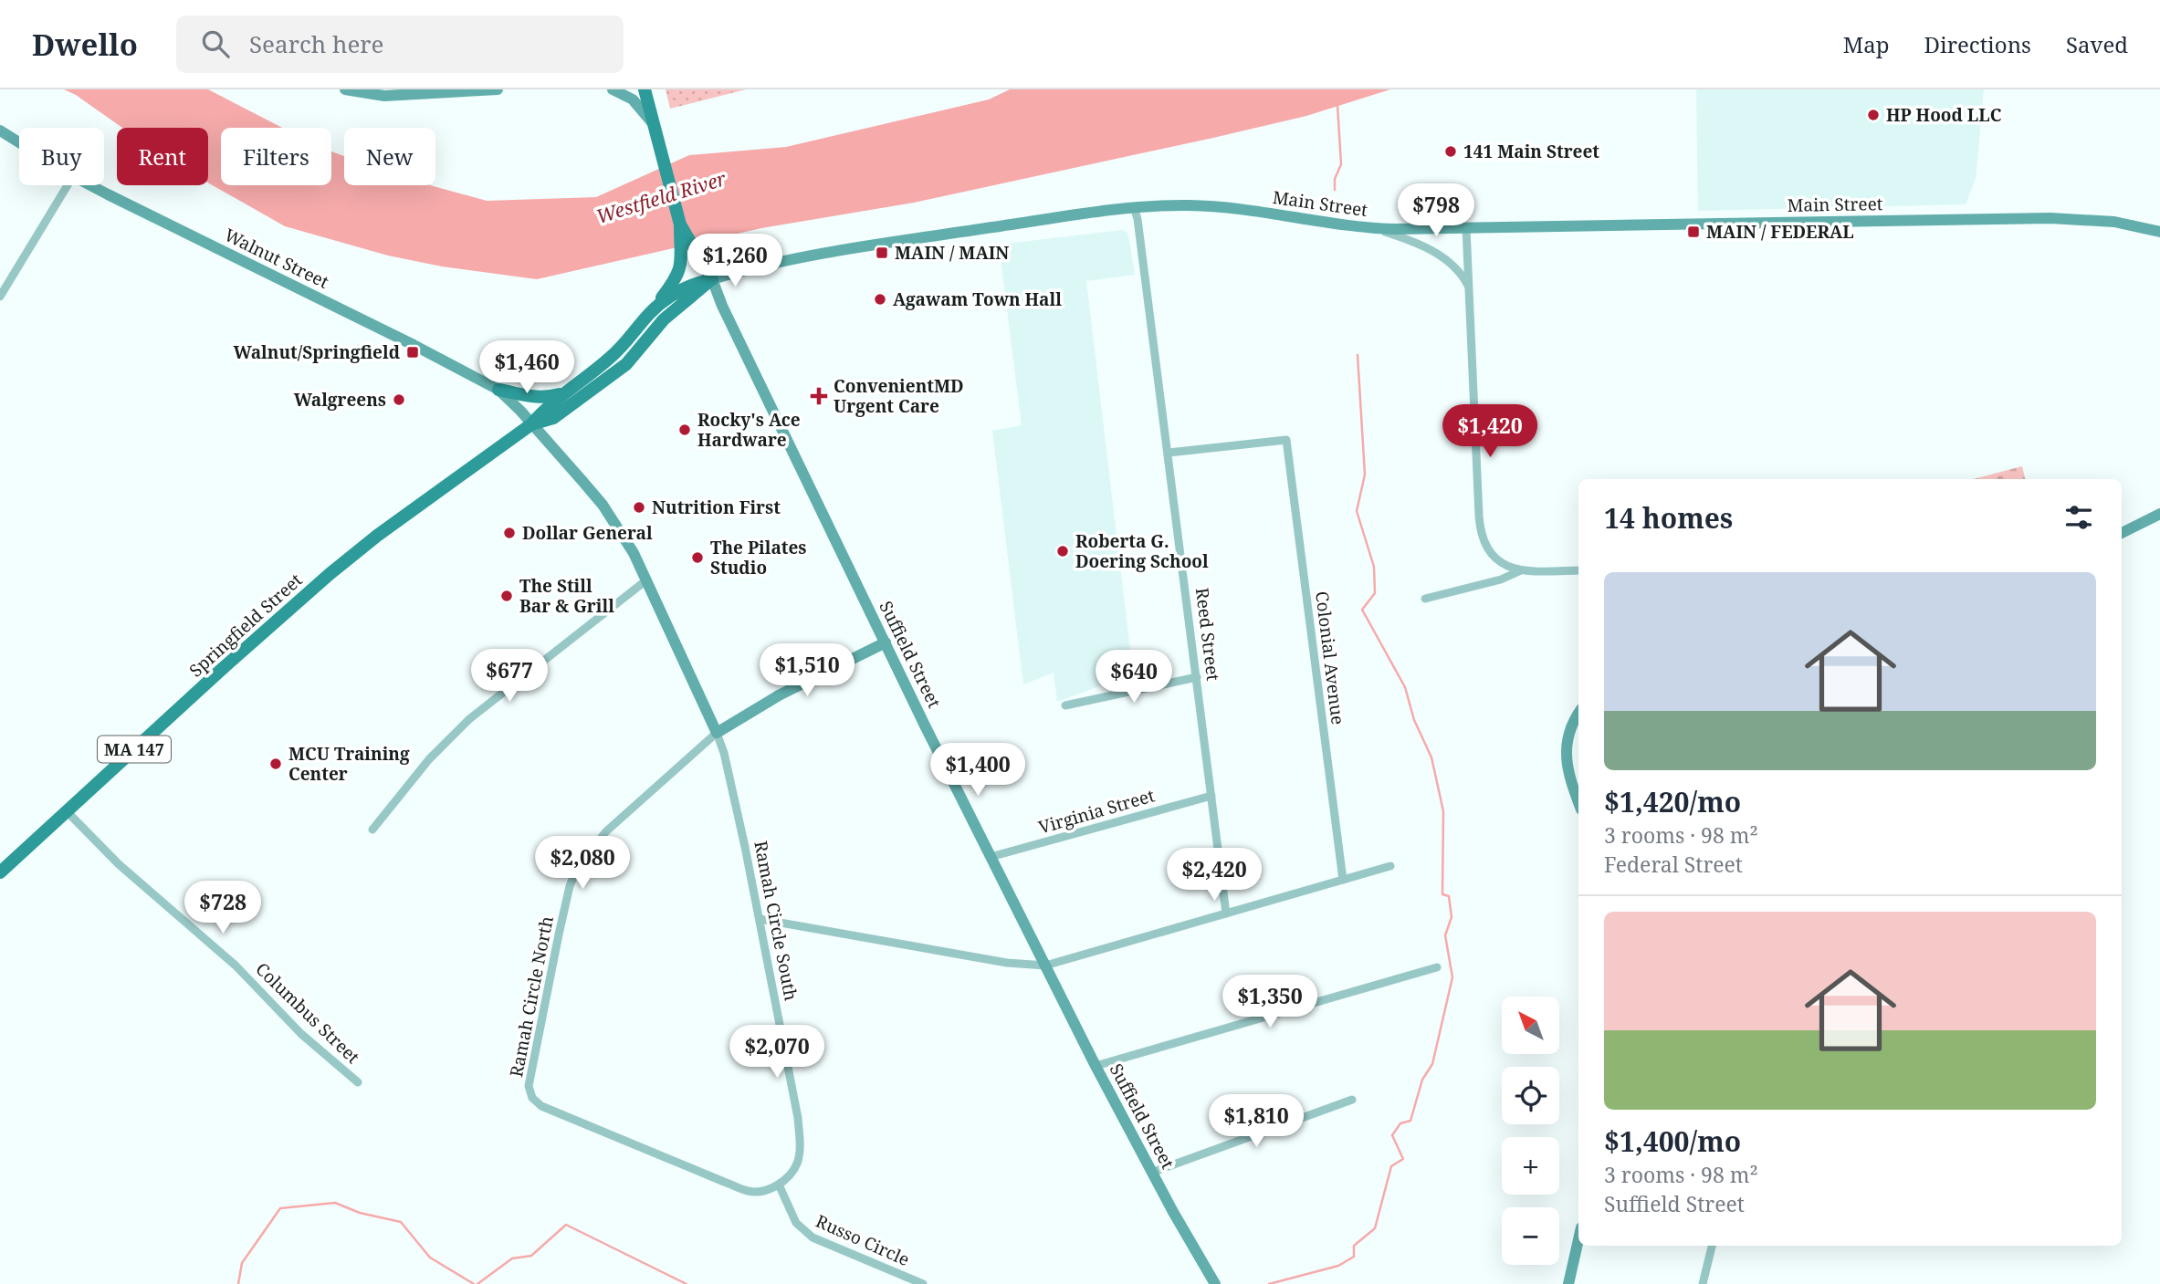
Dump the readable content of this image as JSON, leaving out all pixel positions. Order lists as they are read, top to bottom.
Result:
{
  "streets": {
    "main road": [
      "Main Street",
      "Walnut Street",
      "Springfield Street",
      "Suffield Street",
      "MA 147"
    ],
    "street": [
      "Reed Street",
      "Colonial Avenue",
      "Virginia Street",
      "Ramah Circle South",
      "Ramah Circle North",
      "Columbus Street",
      "Russo Circle"
    ]
  },
  "crossings": [
    ["Main Street", "Springfield Street"],
    ["Main Street", "Reed Street"],
    ["Main Street", "Suffield Street"],
    ["Walnut Street", "Springfield Street"],
    ["Walnut Street", "Ramah Circle South"],
    ["Walnut Street", "Ramah Circle North"],
    ["Springfield Street", "Suffield Street"],
    ["Springfield Street", "MA 147"],
    ["Springfield Street", "Columbus Street"],
    ["Reed Street", "Colonial Avenue"],
    ["Reed Street", "Virginia Street"],
    ["Suffield Street", "MA 147"],
    ["Suffield Street", "Virginia Street"],
    ["Ramah Circle South", "Ramah Circle North"],
    ["Ramah Circle South", "Russo Circle"],
    ["Ramah Circle North", "Russo Circle"]
  ],
  "water": ["Westfield River"],
  "places": {
    "other": [
      "HP Hood LLC",
      "141 Main Street",
      "Agawam Town Hall",
      "Walgreens",
      "Rocky's Ace Hardware",
      "Nutrition First",
      "Dollar General",
      "Roberta G. Doering School",
      "The Pilates Studio",
      "The Still Bar & Grill",
      "MCU Training Center"
    ],
    "transit": ["MAIN / FEDERAL", "MAIN / MAIN", "Walnut/Springfield"],
    "health": ["ConvenientMD Urgent Care"]
  },
  "north": "top left",
  "page": {
    "header": "Dwello",
    "search": "Search here",
    "nav": ["Map", "Directions", "Saved"],
    "chip": [
      "Buy",
      "Rent",
      "Filters",
      "New"
    ],
    "price": [
      "$798",
      "$1,260",
      "$1,460",
      "$1,420",
      "$1,510",
      "$677",
      "$640",
      "$1,400",
      "$2,080",
      "$2,420",
      "$728",
      "$1,350",
      "$2,070",
      "$1,810"
    ],
    "heading": "14 homes",
    "list": [
      {
        "name": "$1,420/mo",
        "note": "3 rooms · 98 m² · Federal Street"
      },
      {
        "name": "$1,400/mo",
        "note": "3 rooms · 98 m² · Suffield Street"
      }
    ],
    "map_buttons": ["+", "−"]
  }
}
